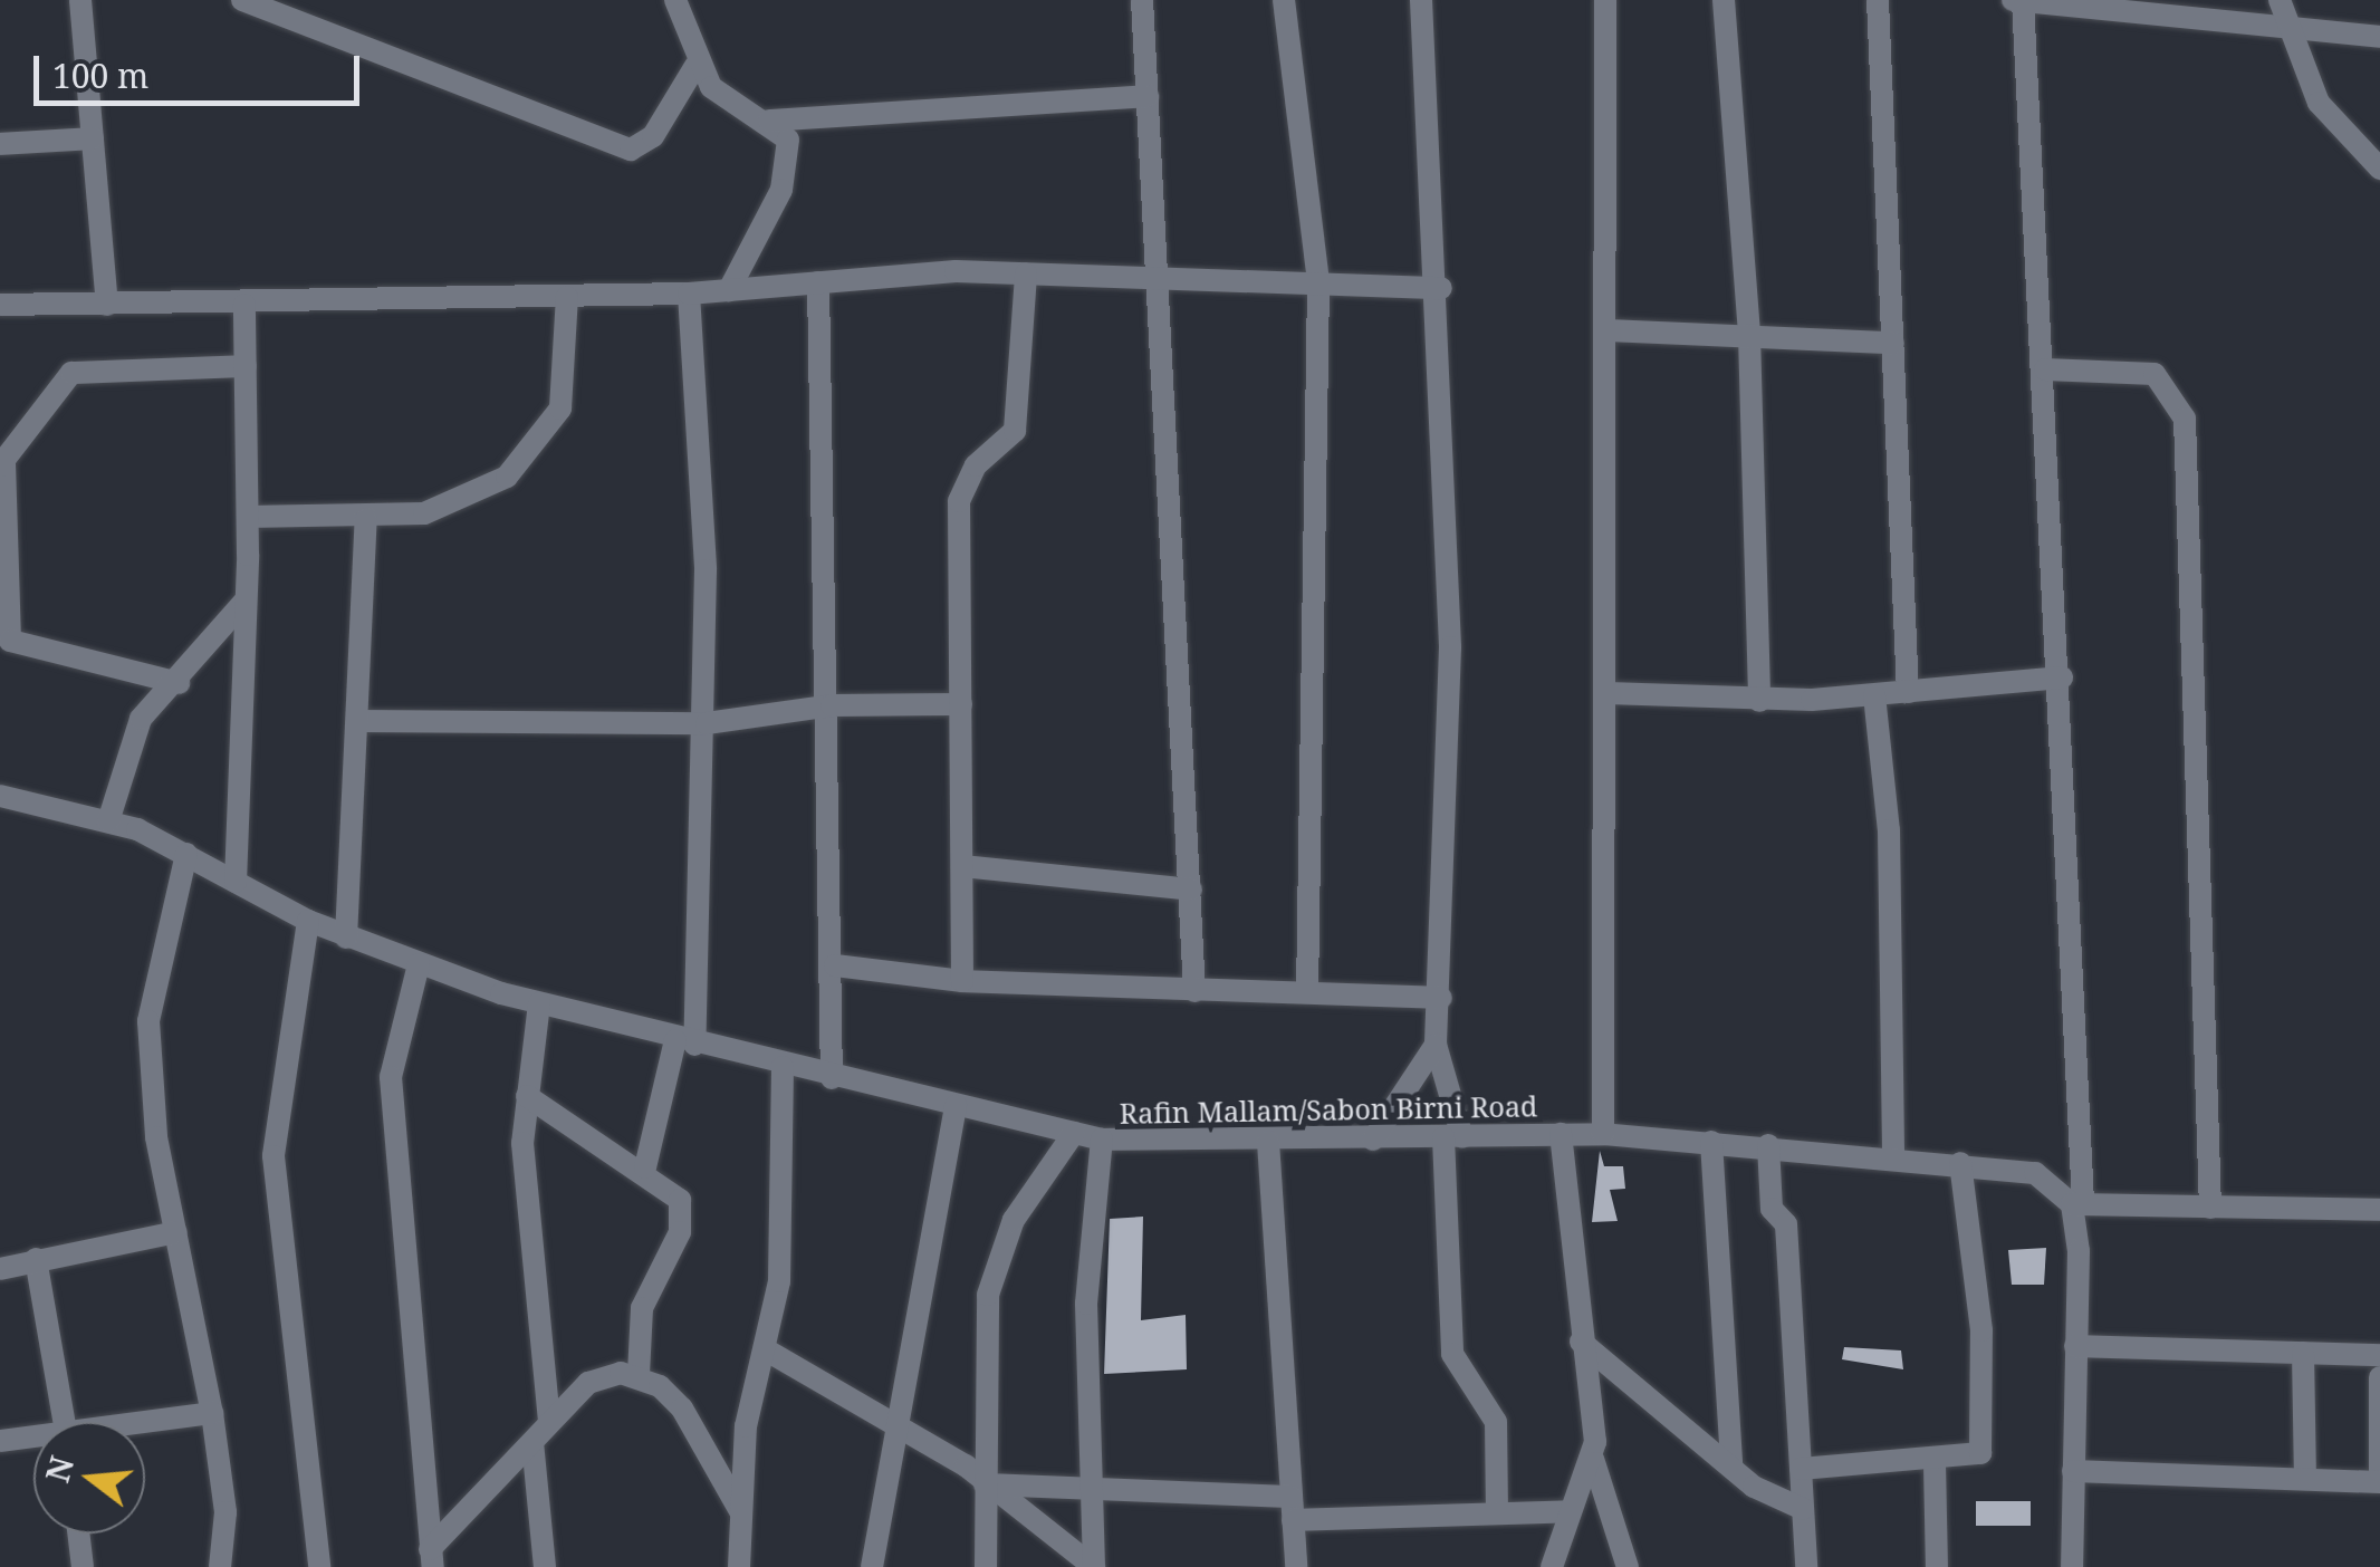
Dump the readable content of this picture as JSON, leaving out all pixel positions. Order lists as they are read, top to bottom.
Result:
{
  "streets": {
    "street": ["Rafin Mallam/Sabon Birni Road"]
  },
  "scale_bar": "100 m",
  "north": "left"
}
